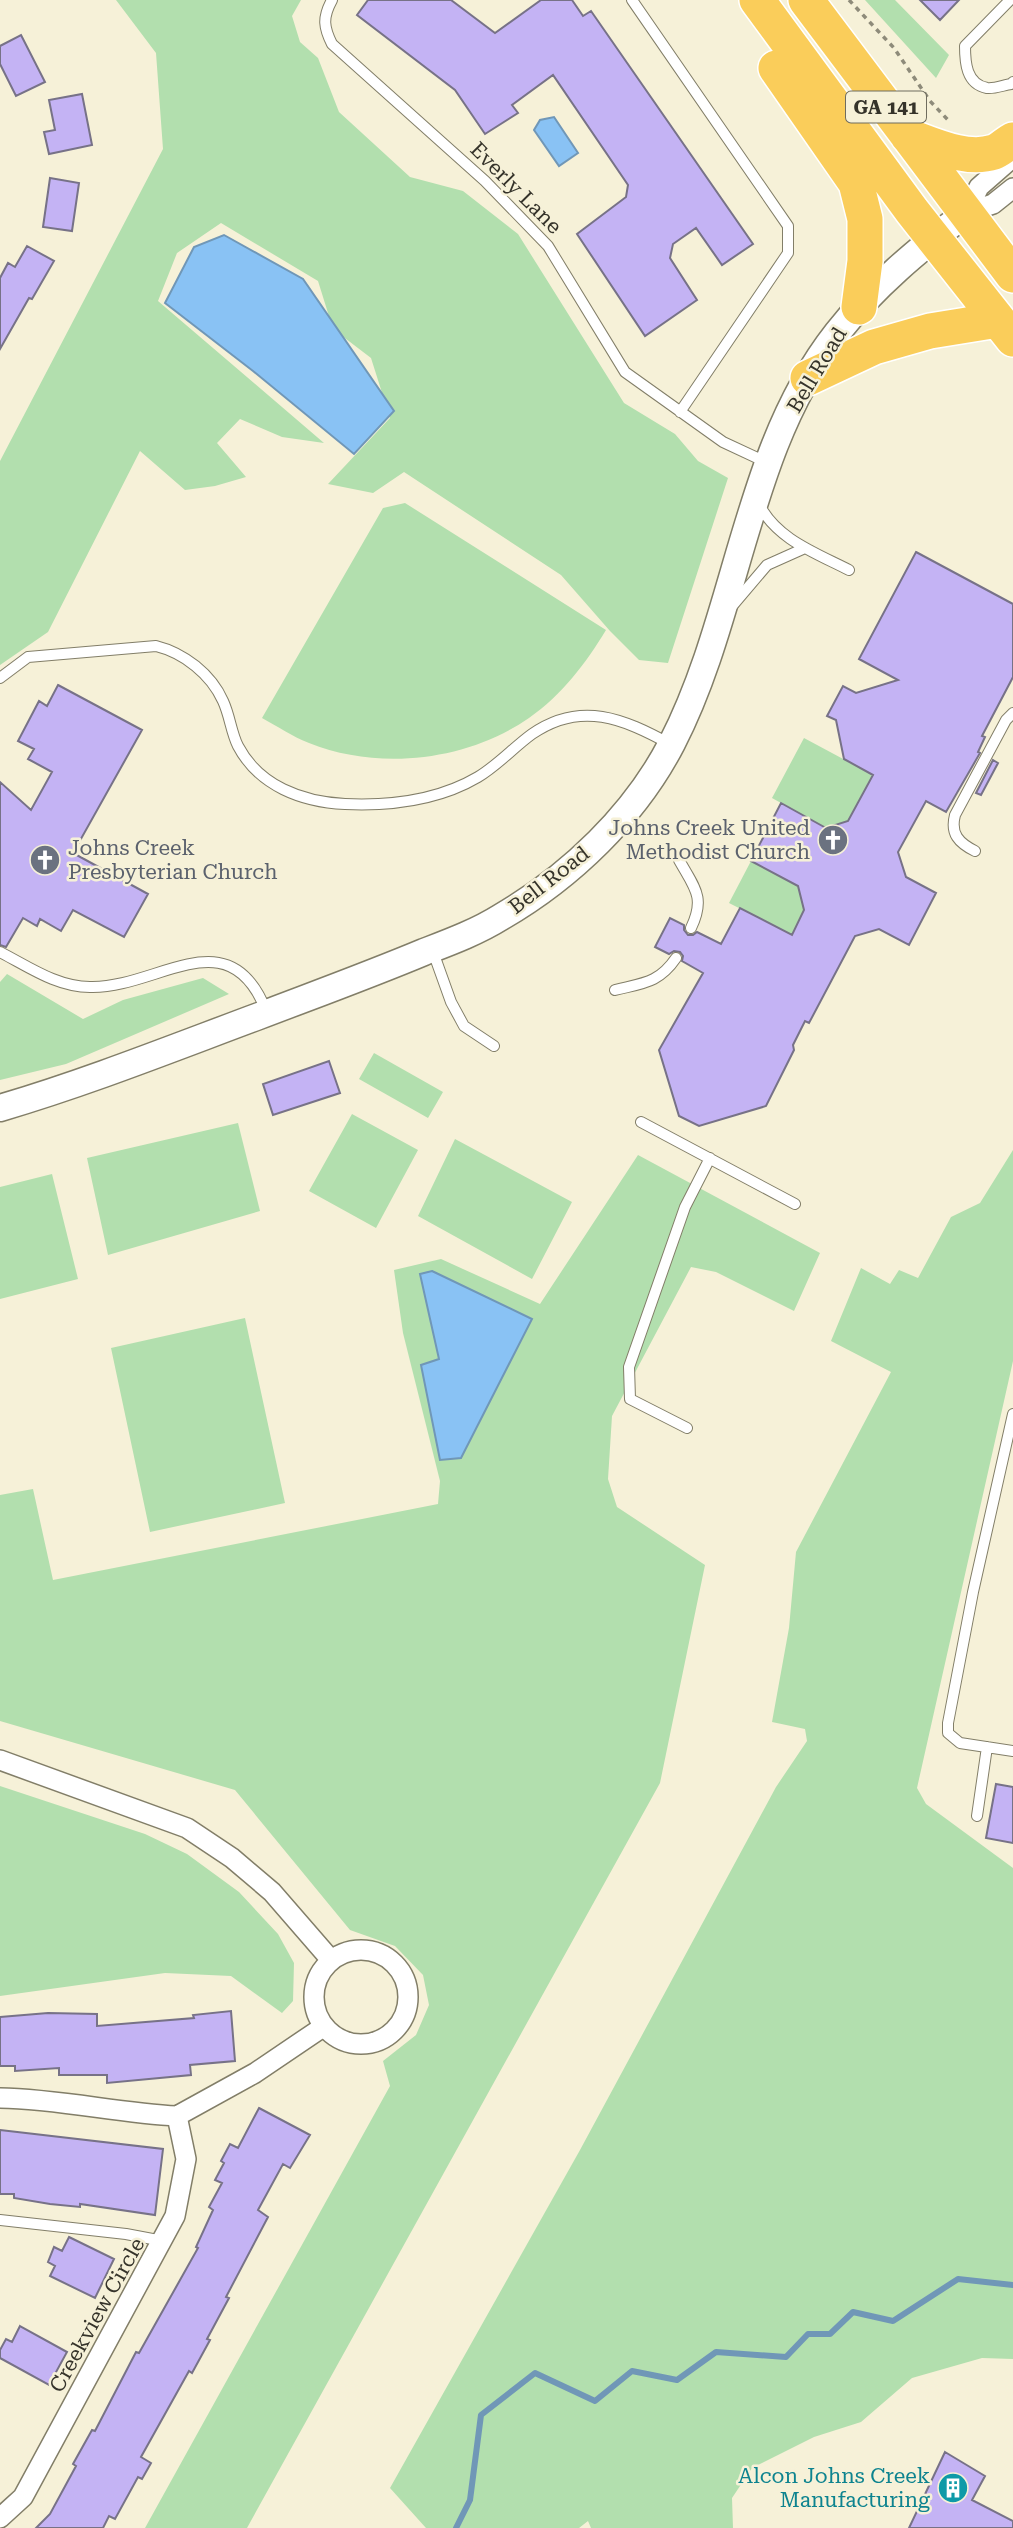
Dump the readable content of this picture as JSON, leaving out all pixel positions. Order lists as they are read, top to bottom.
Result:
{
  "streets": {
    "highway": ["GA 141"],
    "street": ["Bell Road", "Creekview Circle"],
    "lane": ["Everly Lane"]
  },
  "crossings": [
    ["GA 141", "Bell Road"],
    ["Everly Lane", "Bell Road"]
  ],
  "places": {
    "church": ["Johns Creek United Methodist Church", "Johns Creek Presbyterian Church"],
    "building": ["Alcon Johns Creek Manufacturing"]
  }
}
